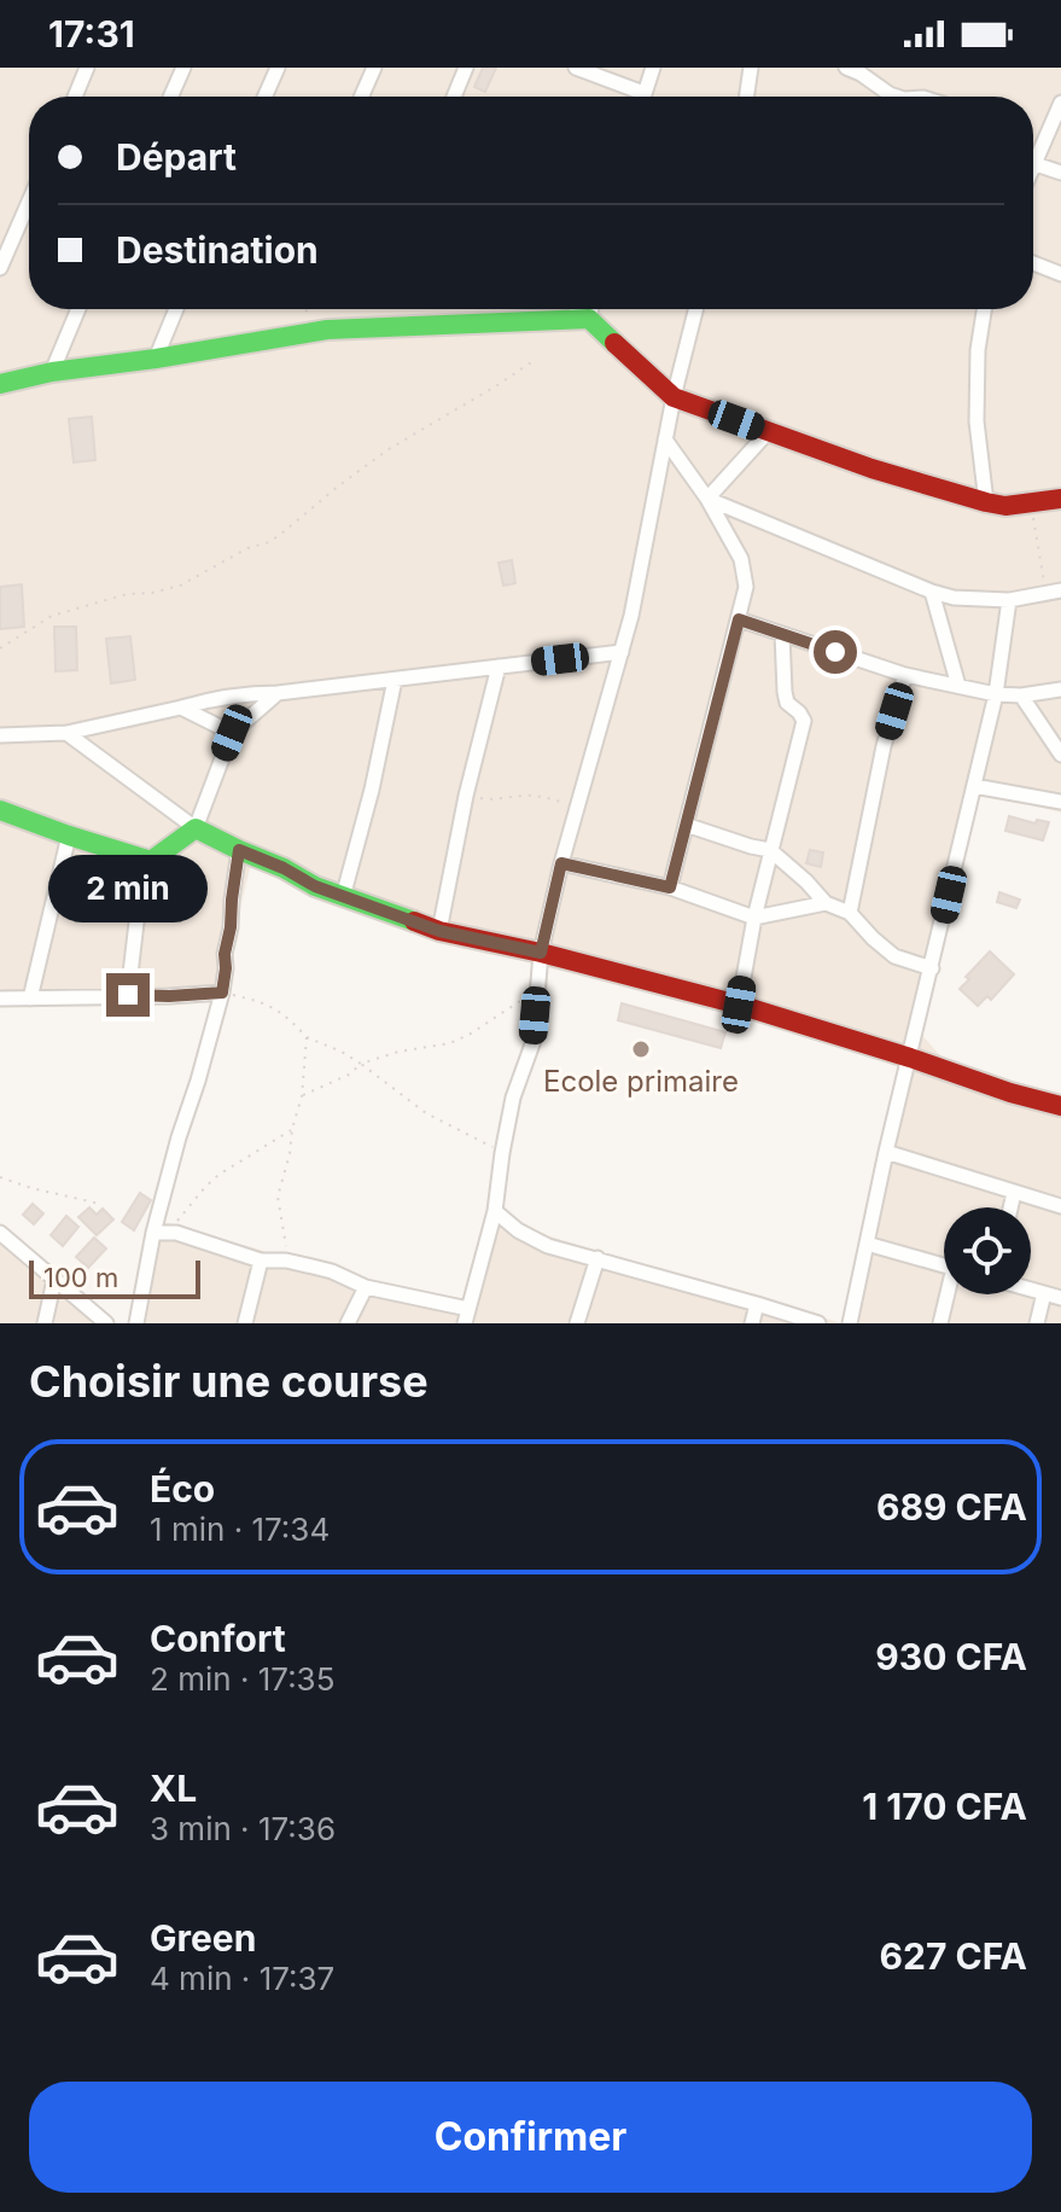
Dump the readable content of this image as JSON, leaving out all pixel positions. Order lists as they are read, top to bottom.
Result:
{
  "places": ["Ecole primaire"],
  "scale_bar": "100 m",
  "page": {
    "status": "17:31",
    "banner": ["Départ", "Destination"],
    "bubble": "2 min",
    "scale": "100 m",
    "heading": "Choisir une course",
    "list": [
      {
        "name": "Éco",
        "note": "1 min · 17:34",
        "value": "689 CFA"
      },
      {
        "name": "Confort",
        "note": "2 min · 17:35",
        "value": "930 CFA"
      },
      {
        "name": "XL",
        "note": "3 min · 17:36",
        "value": "1 170 CFA"
      },
      {
        "name": "Green",
        "note": "4 min · 17:37",
        "value": "627 CFA"
      }
    ],
    "buttons": "Confirmer"
  }
}
